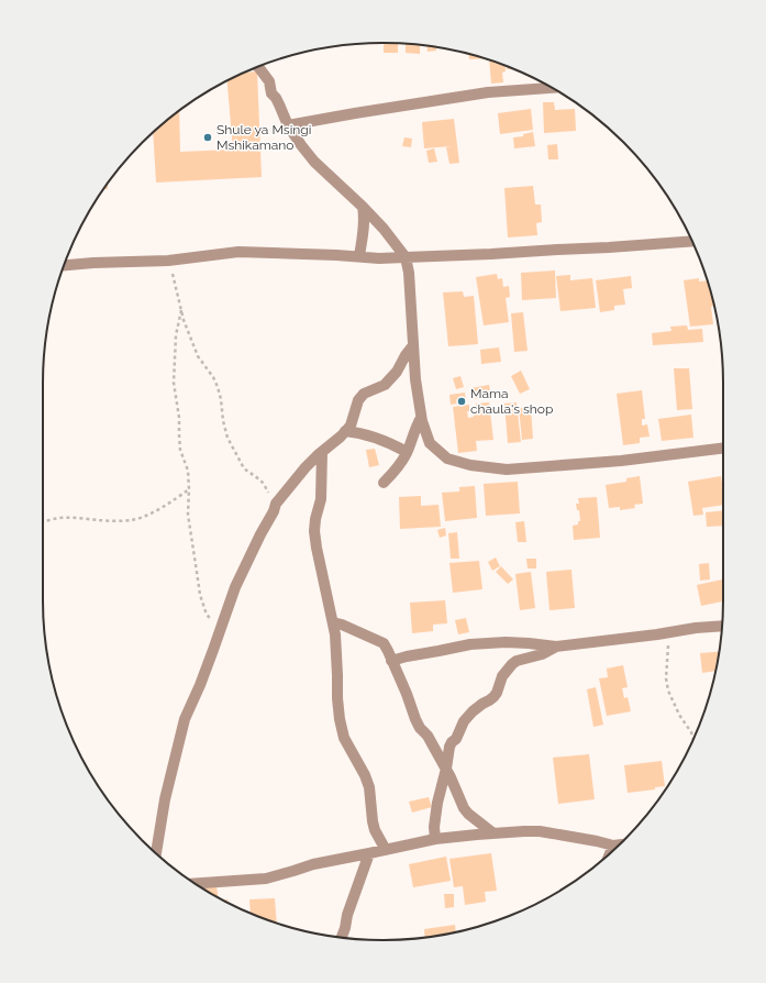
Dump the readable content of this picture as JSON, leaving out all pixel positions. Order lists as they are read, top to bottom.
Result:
{
  "places": ["Shule ya Msingi Mshikamano", "Mama chaula's shop"]
}
